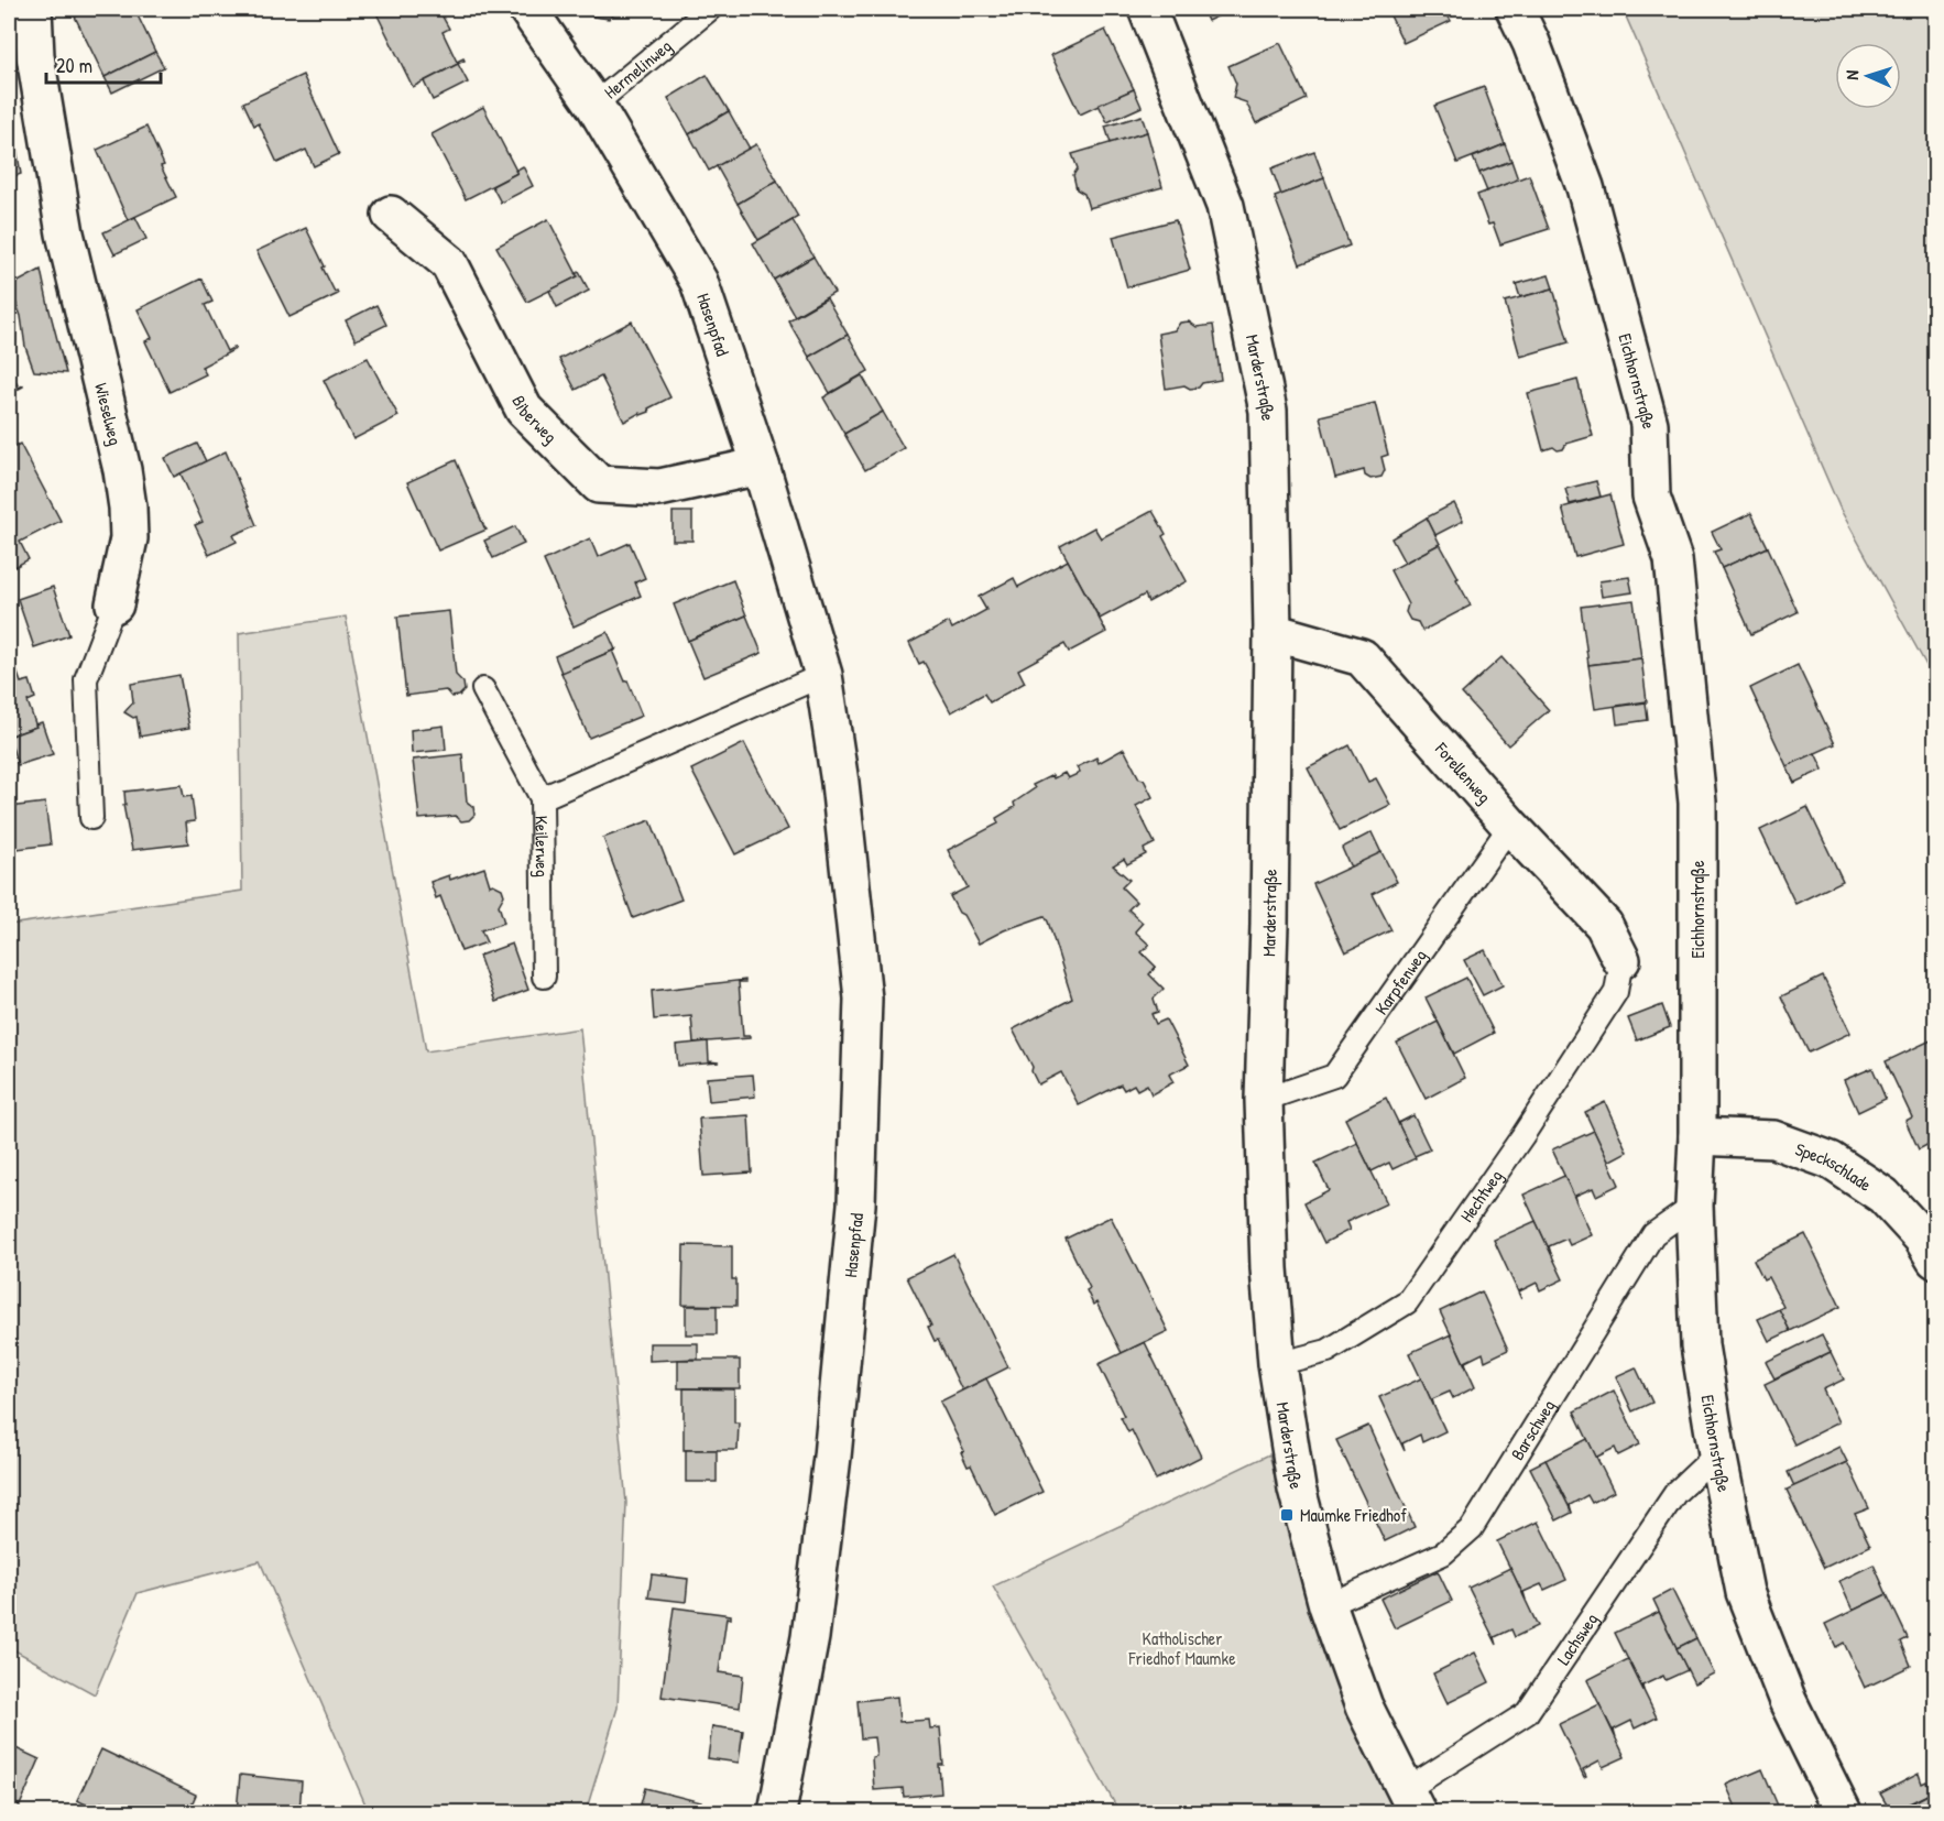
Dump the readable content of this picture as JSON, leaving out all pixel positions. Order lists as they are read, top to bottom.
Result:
{
  "streets": {
    "street": [
      "Hasenpfad",
      "Marderstraße",
      "Eichhornstraße",
      "Wieselweg",
      "Biberweg",
      "Forellenweg",
      "Speckschlade"
    ],
    "lane": [
      "Hermelinweg",
      "Keilerweg",
      "Karpfenweg",
      "Hechtweg",
      "Barschweg",
      "Lachsweg"
    ]
  },
  "crossings": [
    ["Hermelinweg", "Hasenpfad"],
    ["Hasenpfad", "Biberweg"],
    ["Marderstraße", "Forellenweg"],
    ["Marderstraße", "Karpfenweg"],
    ["Marderstraße", "Hechtweg"],
    ["Marderstraße", "Barschweg"],
    ["Marderstraße", "Lachsweg"],
    ["Eichhornstraße", "Speckschlade"],
    ["Eichhornstraße", "Barschweg"],
    ["Eichhornstraße", "Lachsweg"],
    ["Forellenweg", "Karpfenweg"],
    ["Forellenweg", "Hechtweg"]
  ],
  "parks": ["Katholischer Friedhof Maumke"],
  "places": {
    "transit": ["Maumke Friedhof"]
  },
  "scale_bar": "20 m",
  "north": "left"
}
